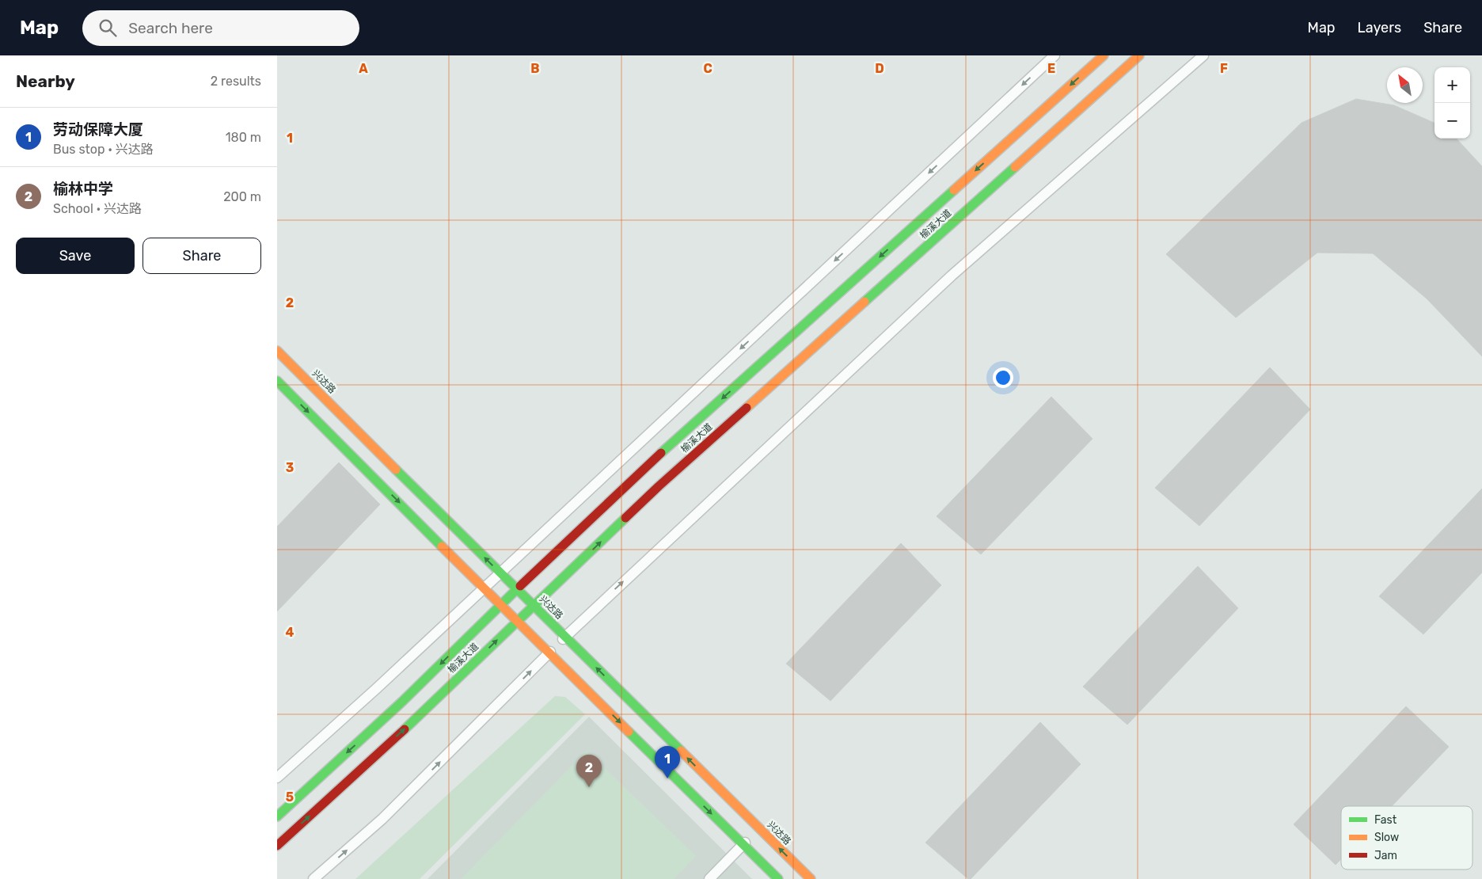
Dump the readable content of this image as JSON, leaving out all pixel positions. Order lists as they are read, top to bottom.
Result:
{
  "streets": {
    "main road": ["榆溪大道", "兴达路"]
  },
  "crossings": [
    ["榆溪大道", "兴达路"]
  ],
  "legend": ["Fast", "Slow", "Jam"],
  "north": "top left",
  "page": {
    "header": "Map",
    "search": "Search here",
    "nav": ["Map", "Layers", "Share"],
    "heading": ["Nearby", "2 results"],
    "map_buttons": ["+", "−"],
    "list": [
      {
        "mark": "1",
        "name": "劳动保障大厦",
        "note": "Bus stop · 兴达路",
        "value": "180 m"
      },
      {
        "mark": "2",
        "name": "榆林中学",
        "note": "School · 兴达路",
        "value": "200 m"
      }
    ],
    "buttons": ["Save", "Share"],
    "pins": ["1", "2"]
  },
  "grid": {
    "columns": [
      "A",
      "B",
      "C",
      "D",
      "E",
      "F"
    ],
    "rows": [
      "1",
      "2",
      "3",
      "4",
      "5"
    ]
  }
}
